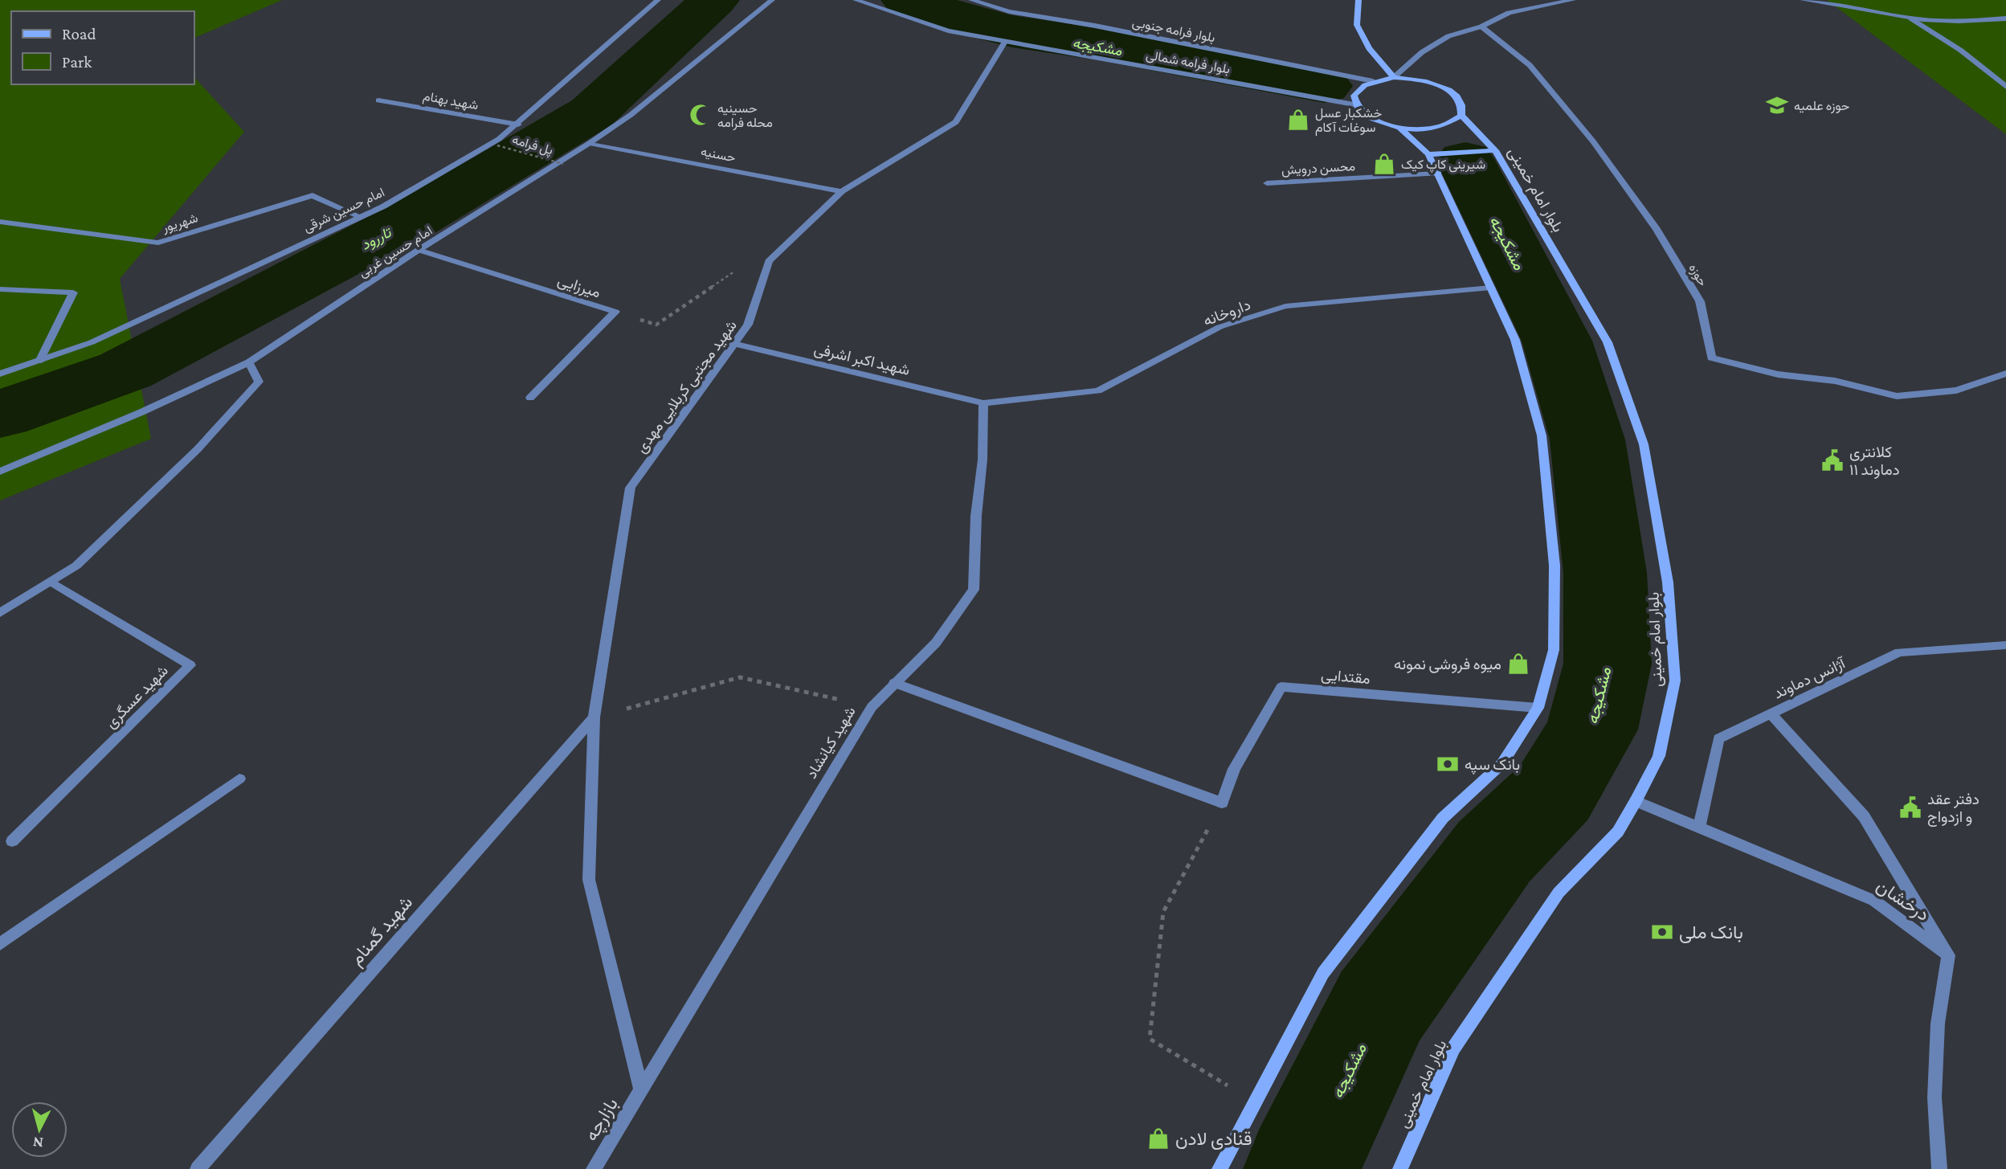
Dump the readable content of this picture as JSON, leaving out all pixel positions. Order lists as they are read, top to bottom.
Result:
{
  "streets": {
    "main road": ["بلوار امام خمینی"],
    "street": [
      "بلوار فرامه جنوبی",
      "بلوار فرامه شمالی",
      "شهید بهنام",
      "حسنیه",
      "محسن درویش",
      "امام حسین شرقی",
      "شهریور",
      "امام حسین غربی",
      "حوزه",
      "میرزایی",
      "داروخانه",
      "شهید اکبر اشرفی",
      "شهید مجتبی کربلایی مهدی",
      "مقتدایی",
      "آژانس دماوند",
      "شهید عسگری",
      "شهید کیانشاد",
      "درخشان",
      "شهید گمنام",
      "بازارچه"
    ],
    "path": ["پل فرامه"]
  },
  "crossings": [
    ["بلوار فرامه شمالی", "شهید مجتبی کربلایی مهدی"],
    ["شهید بهنام", "امام حسین شرقی"],
    ["حسنیه", "امام حسین غربی"],
    ["حسنیه", "شهید مجتبی کربلایی مهدی"],
    ["بلوار امام خمینی", "درخشان"],
    ["امام حسین شرقی", "شهریور"],
    ["امام حسین غربی", "میرزایی"],
    ["داروخانه", "شهید اکبر اشرفی"],
    ["داروخانه", "شهید کیانشاد"],
    ["شهید اکبر اشرفی", "شهید مجتبی کربلایی مهدی"],
    ["شهید اکبر اشرفی", "شهید کیانشاد"],
    ["شهید مجتبی کربلایی مهدی", "شهید کیانشاد"],
    ["شهید مجتبی کربلایی مهدی", "شهید گمنام"],
    ["شهید مجتبی کربلایی مهدی", "بازارچه"],
    ["آژانس دماوند", "درخشان"],
    ["شهید کیانشاد", "بازارچه"]
  ],
  "water": ["مشکیجه", "تاررود"],
  "places": {
    "school or university": ["حوزه علمیه"],
    "mosque": ["حسینیه محله فرامه"],
    "shop": [
      "خشکبار عسل سوغات آکام",
      "شیرینی کاپ کیک",
      "میوه فروشی نمونه",
      "قنادی لادن"
    ],
    "public building": ["کلانتری ۱۱ دماوند", "دفتر عقد و ازدواج"],
    "bank": ["بانک سپه", "بانک ملی"]
  },
  "legend": ["Road", "Park"],
  "north": "bottom"
}
